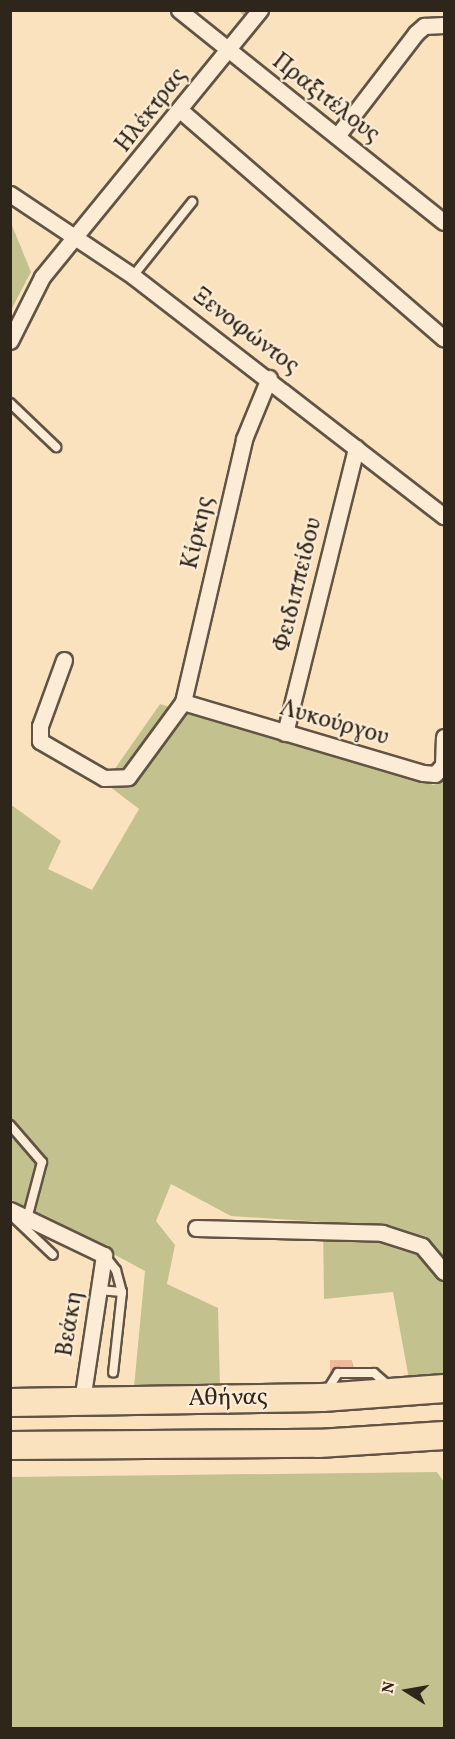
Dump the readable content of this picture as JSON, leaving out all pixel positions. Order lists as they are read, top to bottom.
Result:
{
  "streets": {
    "highway": ["Αθήνας"],
    "street": [
      "Πραξιτέλους",
      "Ηλέκτρας",
      "Ξενοφώντος",
      "Κίρκης",
      "Φειδιππείδου",
      "Λυκούργου",
      "Βεάκη"
    ]
  },
  "crossings": [
    ["Πραξιτέλους", "Ηλέκτρας"],
    ["Ηλέκτρας", "Ξενοφώντος"],
    ["Ξενοφώντος", "Κίρκης"],
    ["Ξενοφώντος", "Φειδιππείδου"],
    ["Κίρκης", "Λυκούργου"],
    ["Φειδιππείδου", "Λυκούργου"],
    ["Βεάκη", "Αθήνας"]
  ],
  "north": "left"
}
